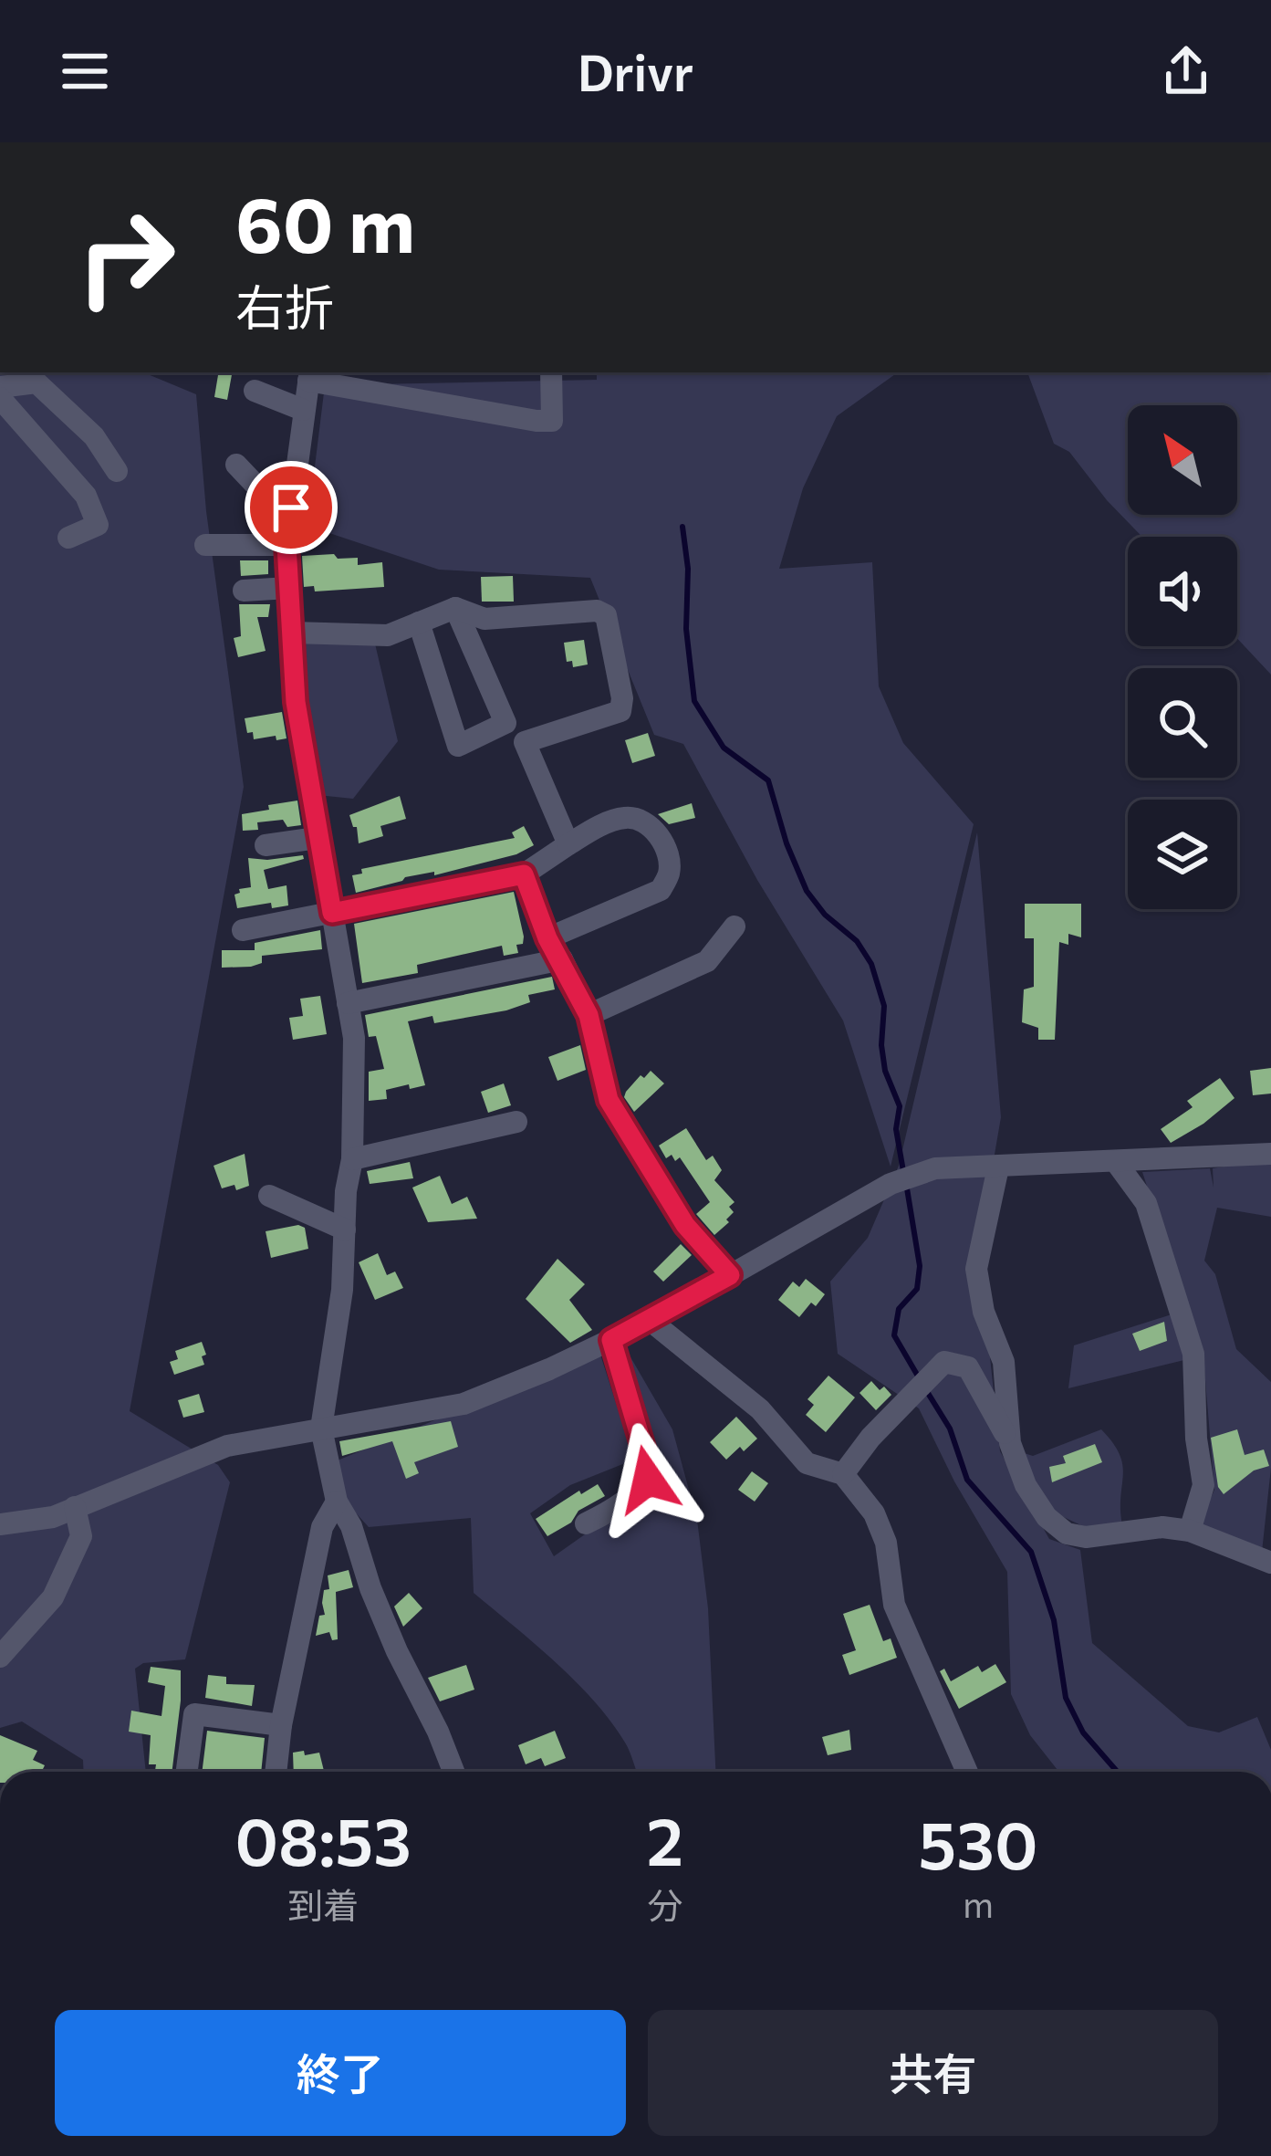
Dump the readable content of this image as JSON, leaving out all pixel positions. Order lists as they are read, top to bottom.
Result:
{
  "north": "top left",
  "page": {
    "header": "Drivr",
    "turn": ["60 m", "右折"],
    "eta": [
      "08:53",
      "到着",
      "2",
      "分",
      "530",
      "m"
    ],
    "buttons": ["終了", "共有"]
  }
}
